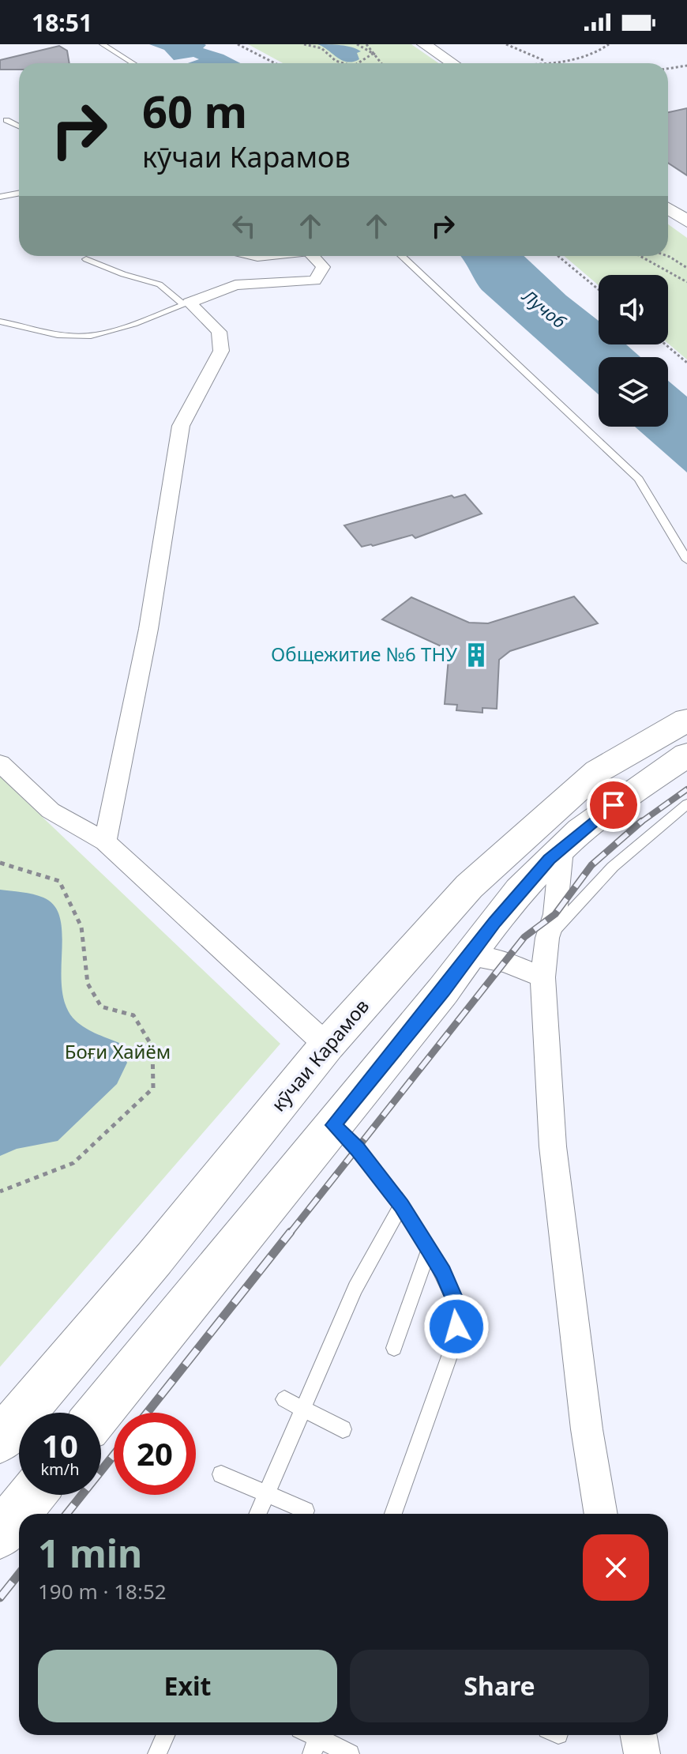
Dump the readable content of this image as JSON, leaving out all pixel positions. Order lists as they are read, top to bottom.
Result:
{
  "streets": {
    "main road": ["кӯчаи Карамов"]
  },
  "water": ["Лучоб"],
  "parks": ["Боғи Хайём"],
  "places": {
    "building": ["Общежитие №6 ТНУ"]
  },
  "page": {
    "status": "18:51",
    "turn": ["60 m", "кӯчаи Карамов"],
    "speed": "10 km/h",
    "limit": "20",
    "heading": ["1 min", "190 m · 18:52"],
    "buttons": ["Exit", "Share"]
  }
}
